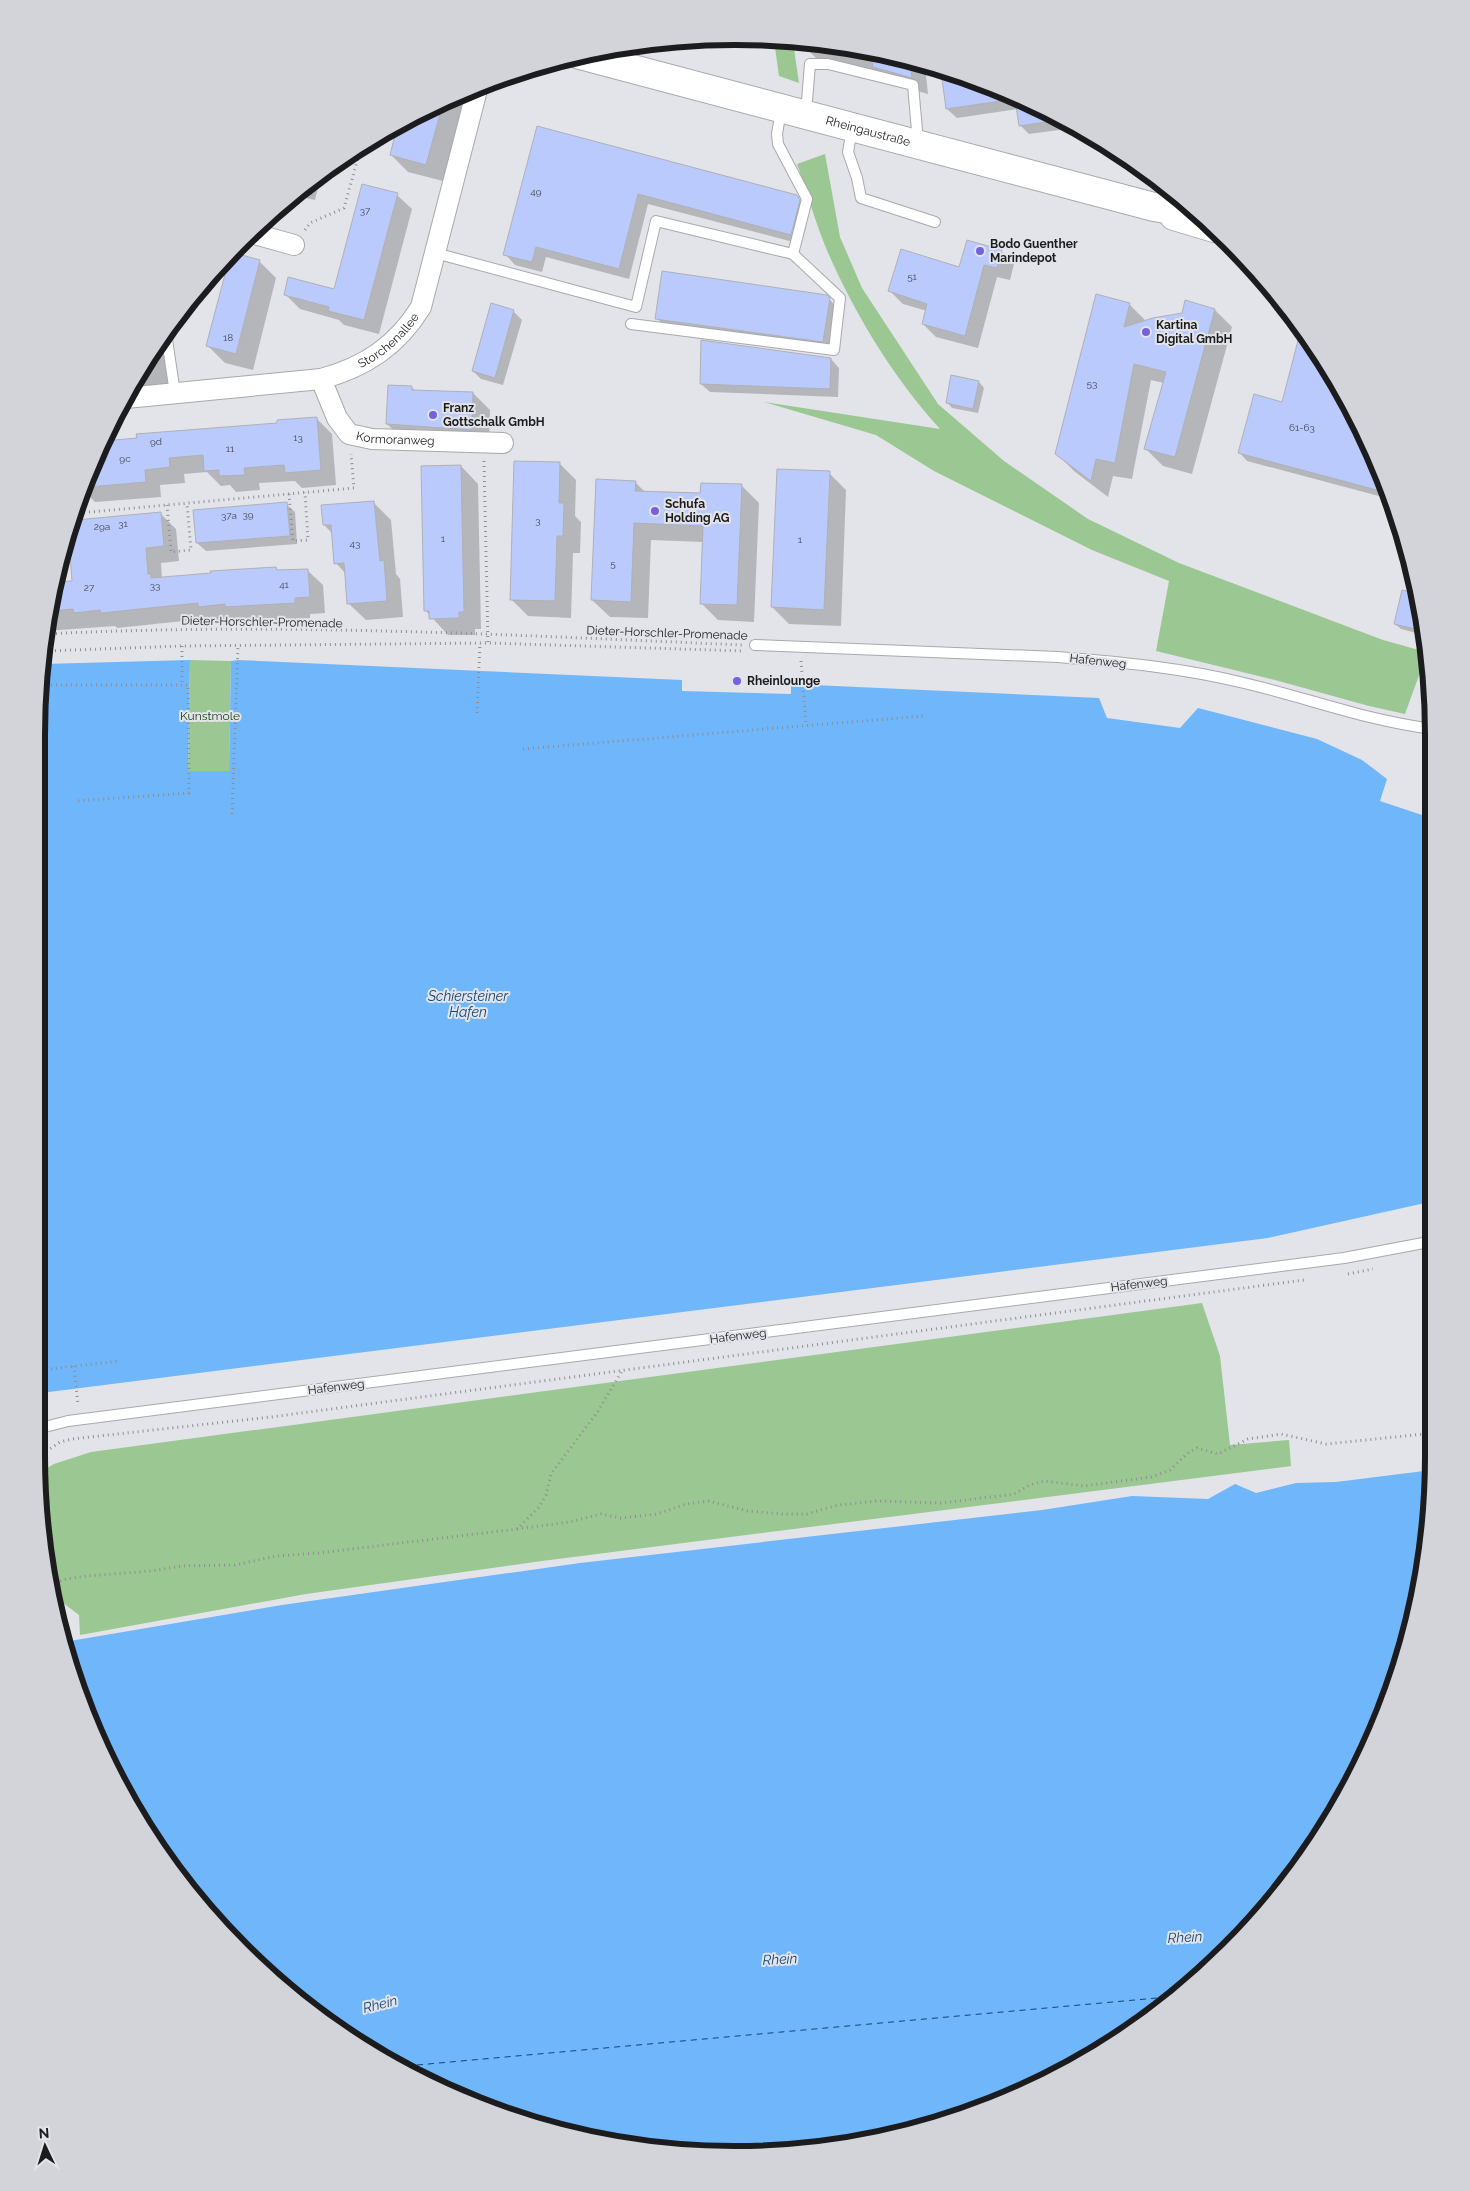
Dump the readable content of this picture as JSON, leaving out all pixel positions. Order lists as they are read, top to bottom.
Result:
{
  "streets": {
    "main road": ["Rheingaustraße"],
    "street": ["Storchenallee", "Kormoranweg"],
    "lane": ["Hafenweg"],
    "path": ["Dieter-Horschler-Promenade"]
  },
  "crossings": [
    ["Storchenallee", "Kormoranweg"],
    ["Dieter-Horschler-Promenade", "Hafenweg"]
  ],
  "water": ["Schiersteiner Hafen", "Rhein"],
  "parks": ["Kunstmole"],
  "places": [
    "Bodo Guenther Marindepot",
    "Kartina Digital GmbH",
    "Franz Gottschalk GmbH",
    "Schufa Holding AG",
    "Rheinlounge"
  ],
  "house_numbers": [
    "49",
    "37",
    "51",
    "18",
    "53",
    "61-63",
    "13",
    "9d",
    "11",
    "9c",
    "39",
    "37a",
    "3",
    "31",
    "29a",
    "1",
    "1",
    "43",
    "5",
    "41",
    "33",
    "27"
  ],
  "north": "top"
}
